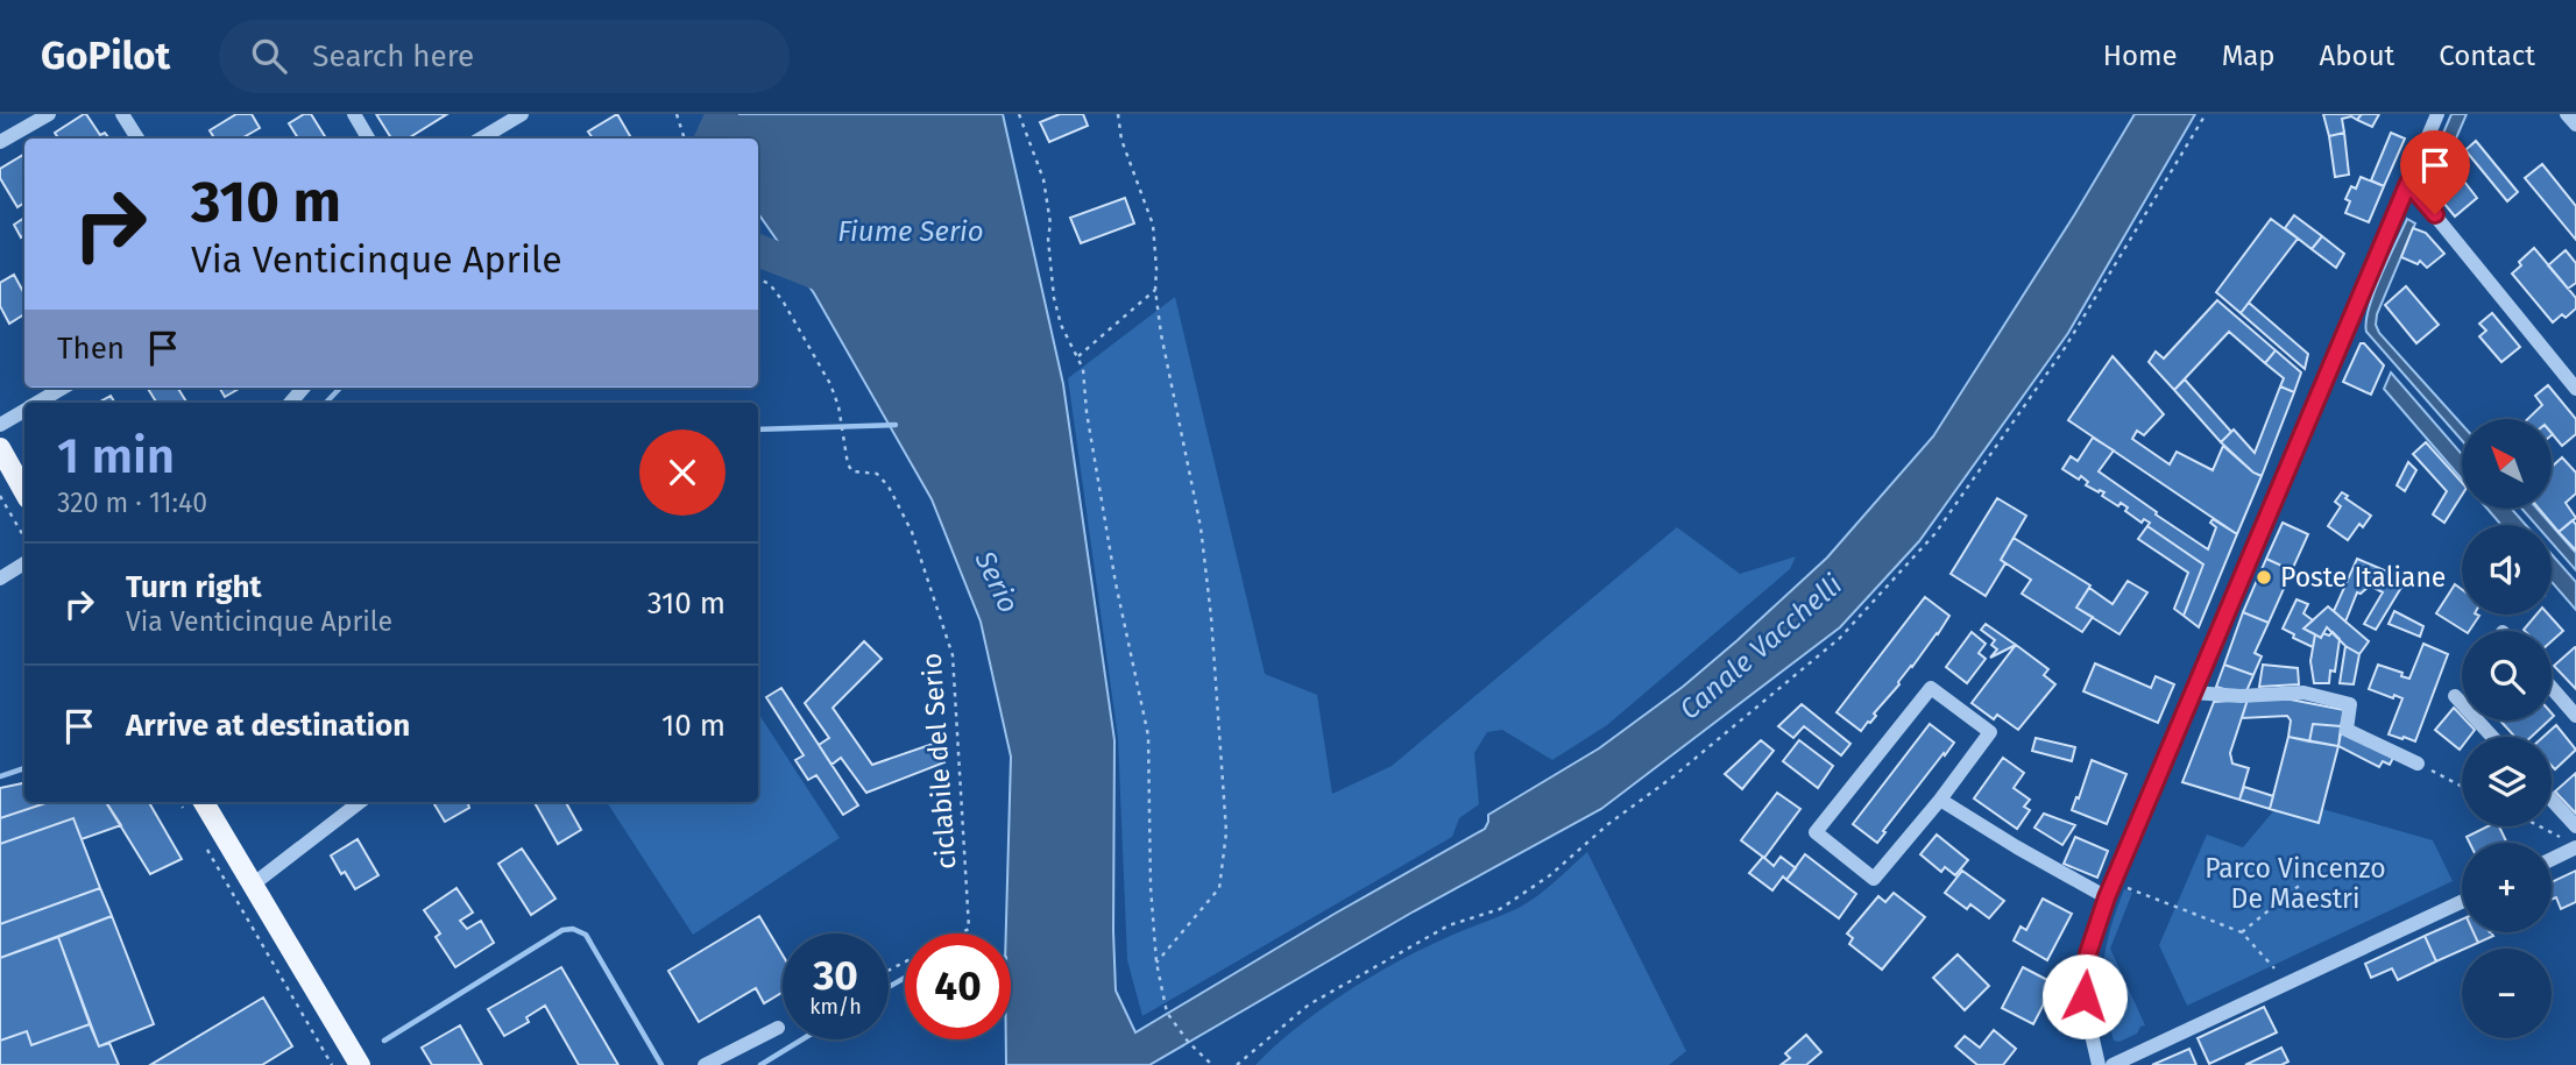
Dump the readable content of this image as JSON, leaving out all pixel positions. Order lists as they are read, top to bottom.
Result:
{
  "streets": {
    "path": ["ciclabile del Serio"]
  },
  "water": ["Fiume Serio", "Serio", "Canale Vacchelli"],
  "parks": ["Parco Vincenzo De Maestri"],
  "places": ["Poste Italiane"],
  "north": "top left",
  "page": {
    "header": "GoPilot",
    "search": "Search here",
    "nav": [
      "Home",
      "Map",
      "About",
      "Contact"
    ],
    "turn": ["310 m", "Via Venticinque Aprile"],
    "then": "Then",
    "heading": ["1 min", "320 m · 11:40"],
    "map_buttons": ["+", "−"],
    "list": [
      {
        "name": "Turn right",
        "note": "Via Venticinque Aprile",
        "value": "310 m"
      },
      {
        "name": "Arrive at destination",
        "value": "10 m"
      }
    ],
    "speed": "30 km/h",
    "limit": "40"
  }
}
